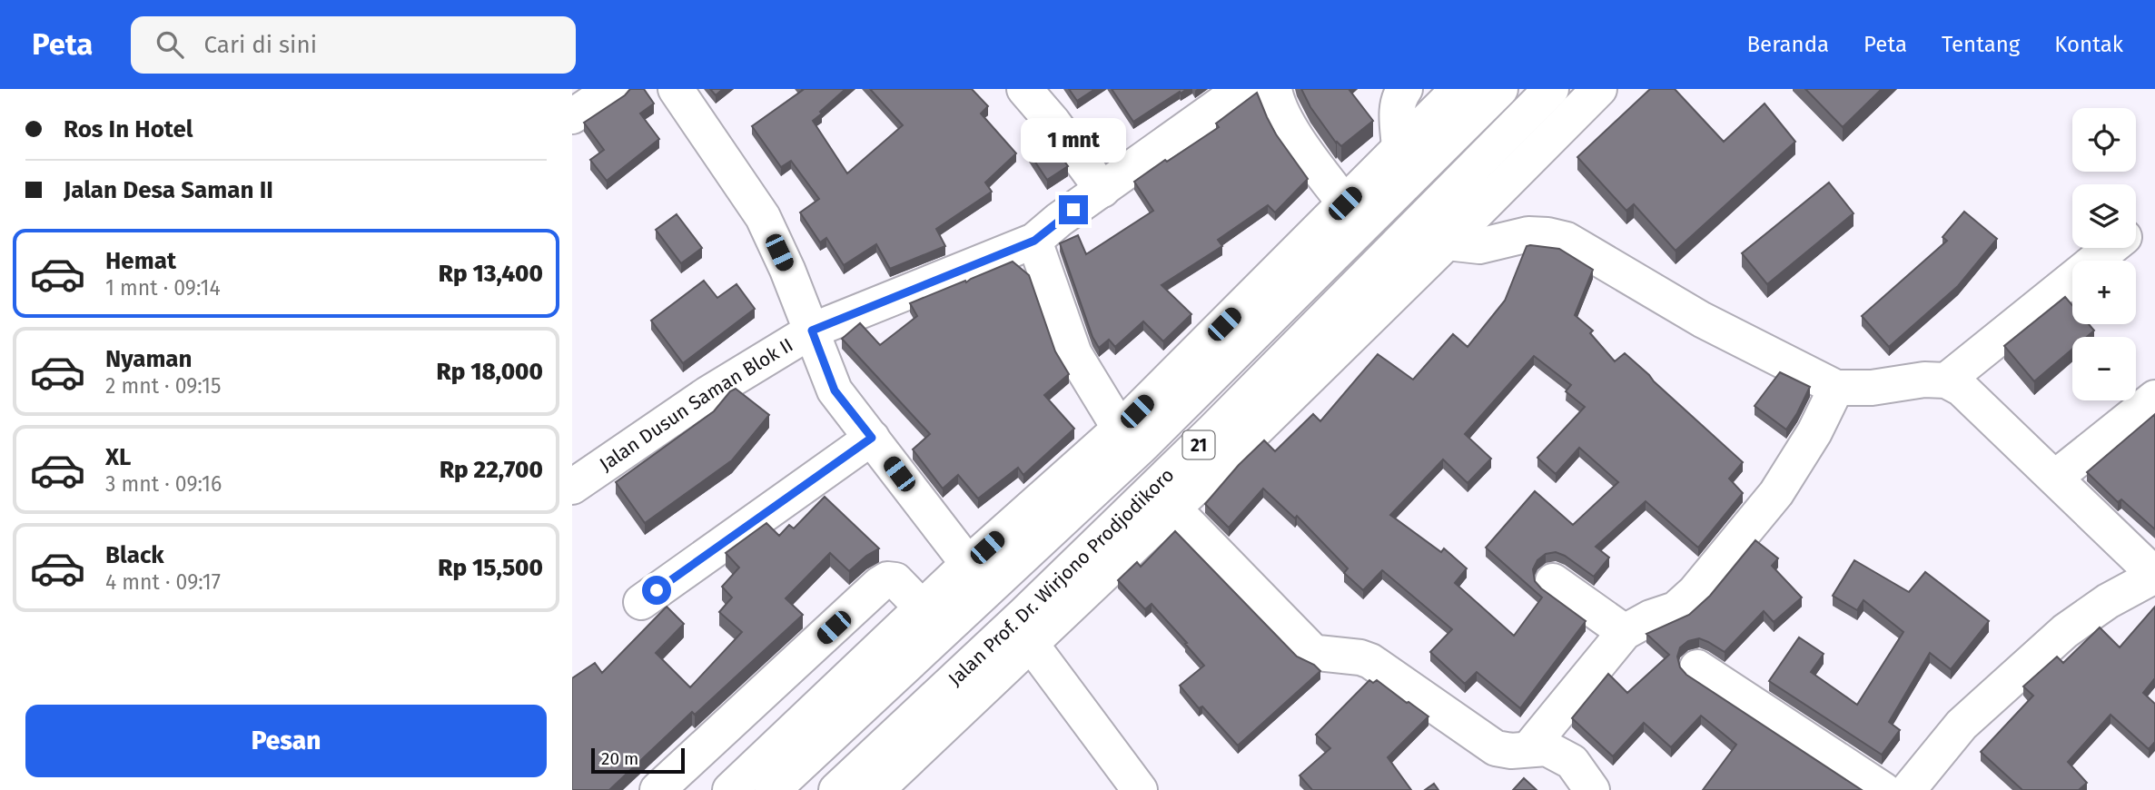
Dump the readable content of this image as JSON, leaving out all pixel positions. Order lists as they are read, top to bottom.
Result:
{
  "streets": {
    "main road": ["Jalan Dusun Saman Blok II", "21", "Jalan Prof. Dr. Wirjono Prodjodikoro"]
  },
  "scale_bar": "20 m",
  "page": {
    "header": "Peta",
    "search": "Cari di sini",
    "nav": [
      "Beranda",
      "Peta",
      "Tentang",
      "Kontak"
    ],
    "banner": ["Ros In Hotel", "Jalan Desa Saman II"],
    "map_buttons": ["+", "−"],
    "bubble": "1 mnt",
    "list": [
      {
        "name": "Hemat",
        "note": "1 mnt · 09:14",
        "value": "Rp 13,400"
      },
      {
        "name": "Nyaman",
        "note": "2 mnt · 09:15",
        "value": "Rp 18,000"
      },
      {
        "name": "XL",
        "note": "3 mnt · 09:16",
        "value": "Rp 22,700"
      },
      {
        "name": "Black",
        "note": "4 mnt · 09:17",
        "value": "Rp 15,500"
      }
    ],
    "buttons": "Pesan",
    "scale": "20 m"
  }
}
